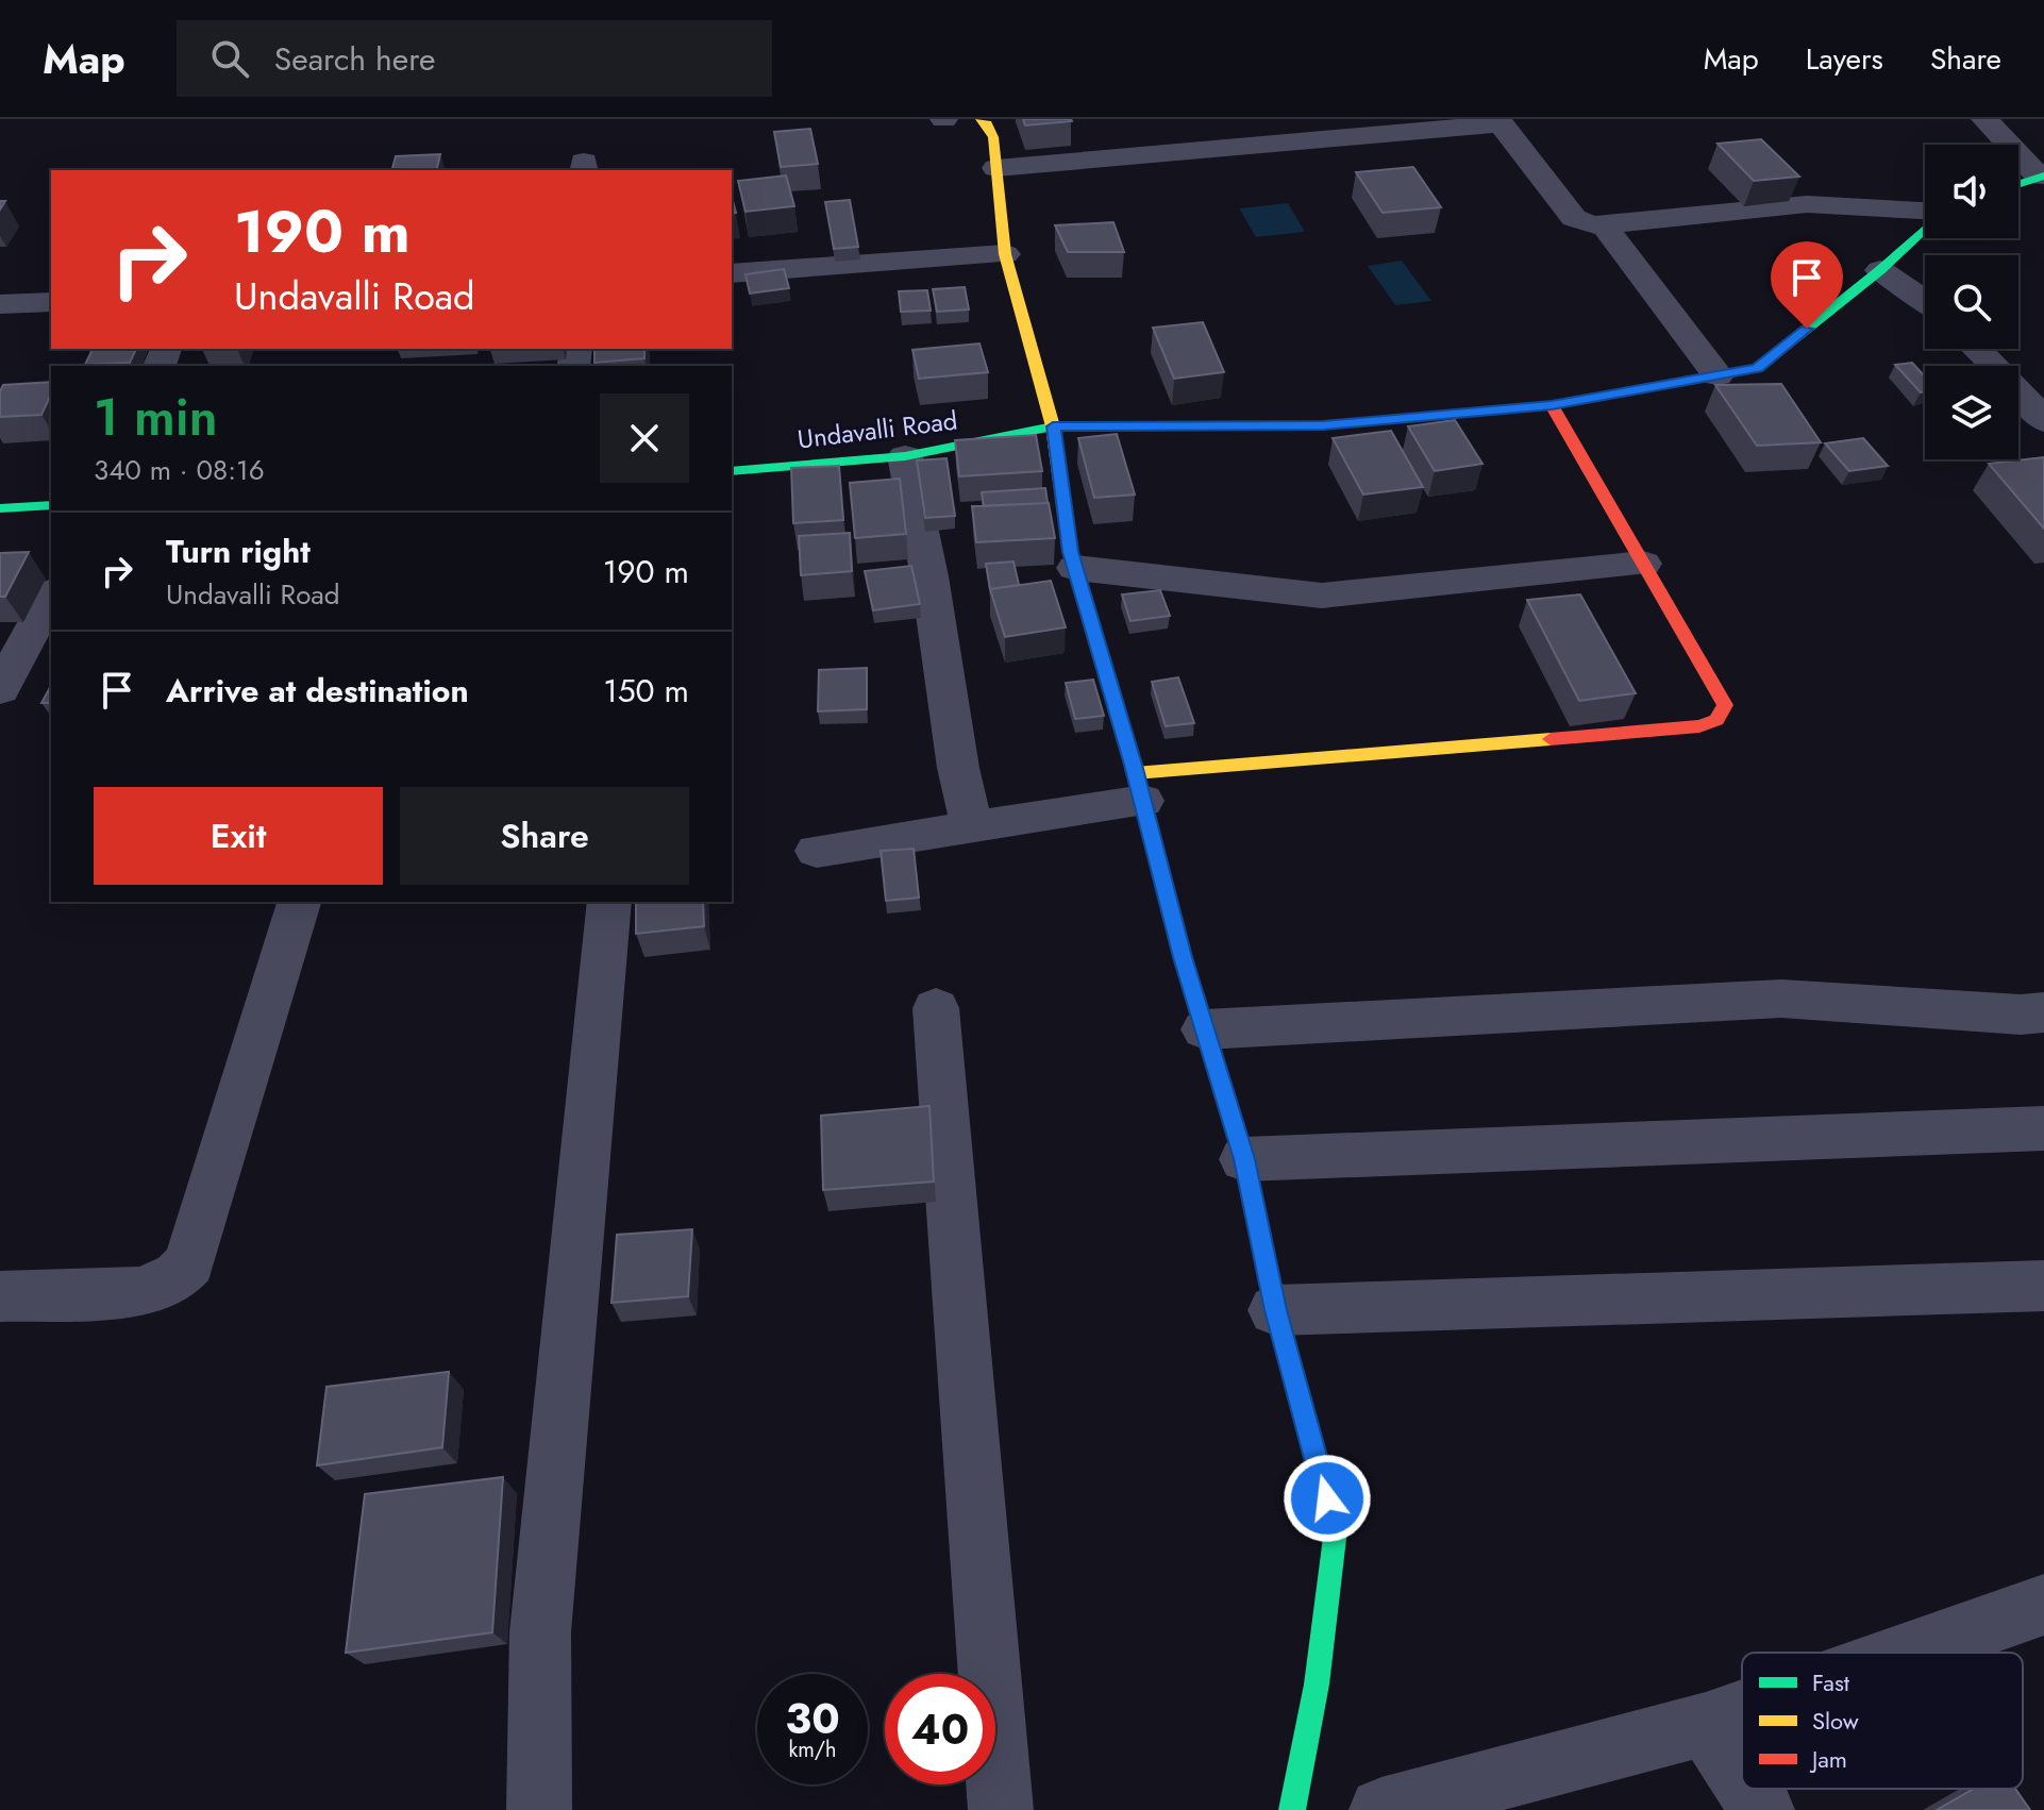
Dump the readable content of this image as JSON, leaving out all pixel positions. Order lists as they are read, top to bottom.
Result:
{
  "streets": {
    "street": ["Undavalli Road"]
  },
  "legend": ["Fast", "Slow", "Jam"],
  "page": {
    "header": "Map",
    "search": "Search here",
    "nav": ["Map", "Layers", "Share"],
    "turn": ["190 m", "Undavalli Road"],
    "heading": ["1 min", "340 m · 08:16"],
    "list": [
      {
        "name": "Turn right",
        "note": "Undavalli Road",
        "value": "190 m"
      },
      {
        "name": "Arrive at destination",
        "value": "150 m"
      }
    ],
    "buttons": ["Exit", "Share"],
    "speed": "30 km/h",
    "limit": "40"
  }
}
